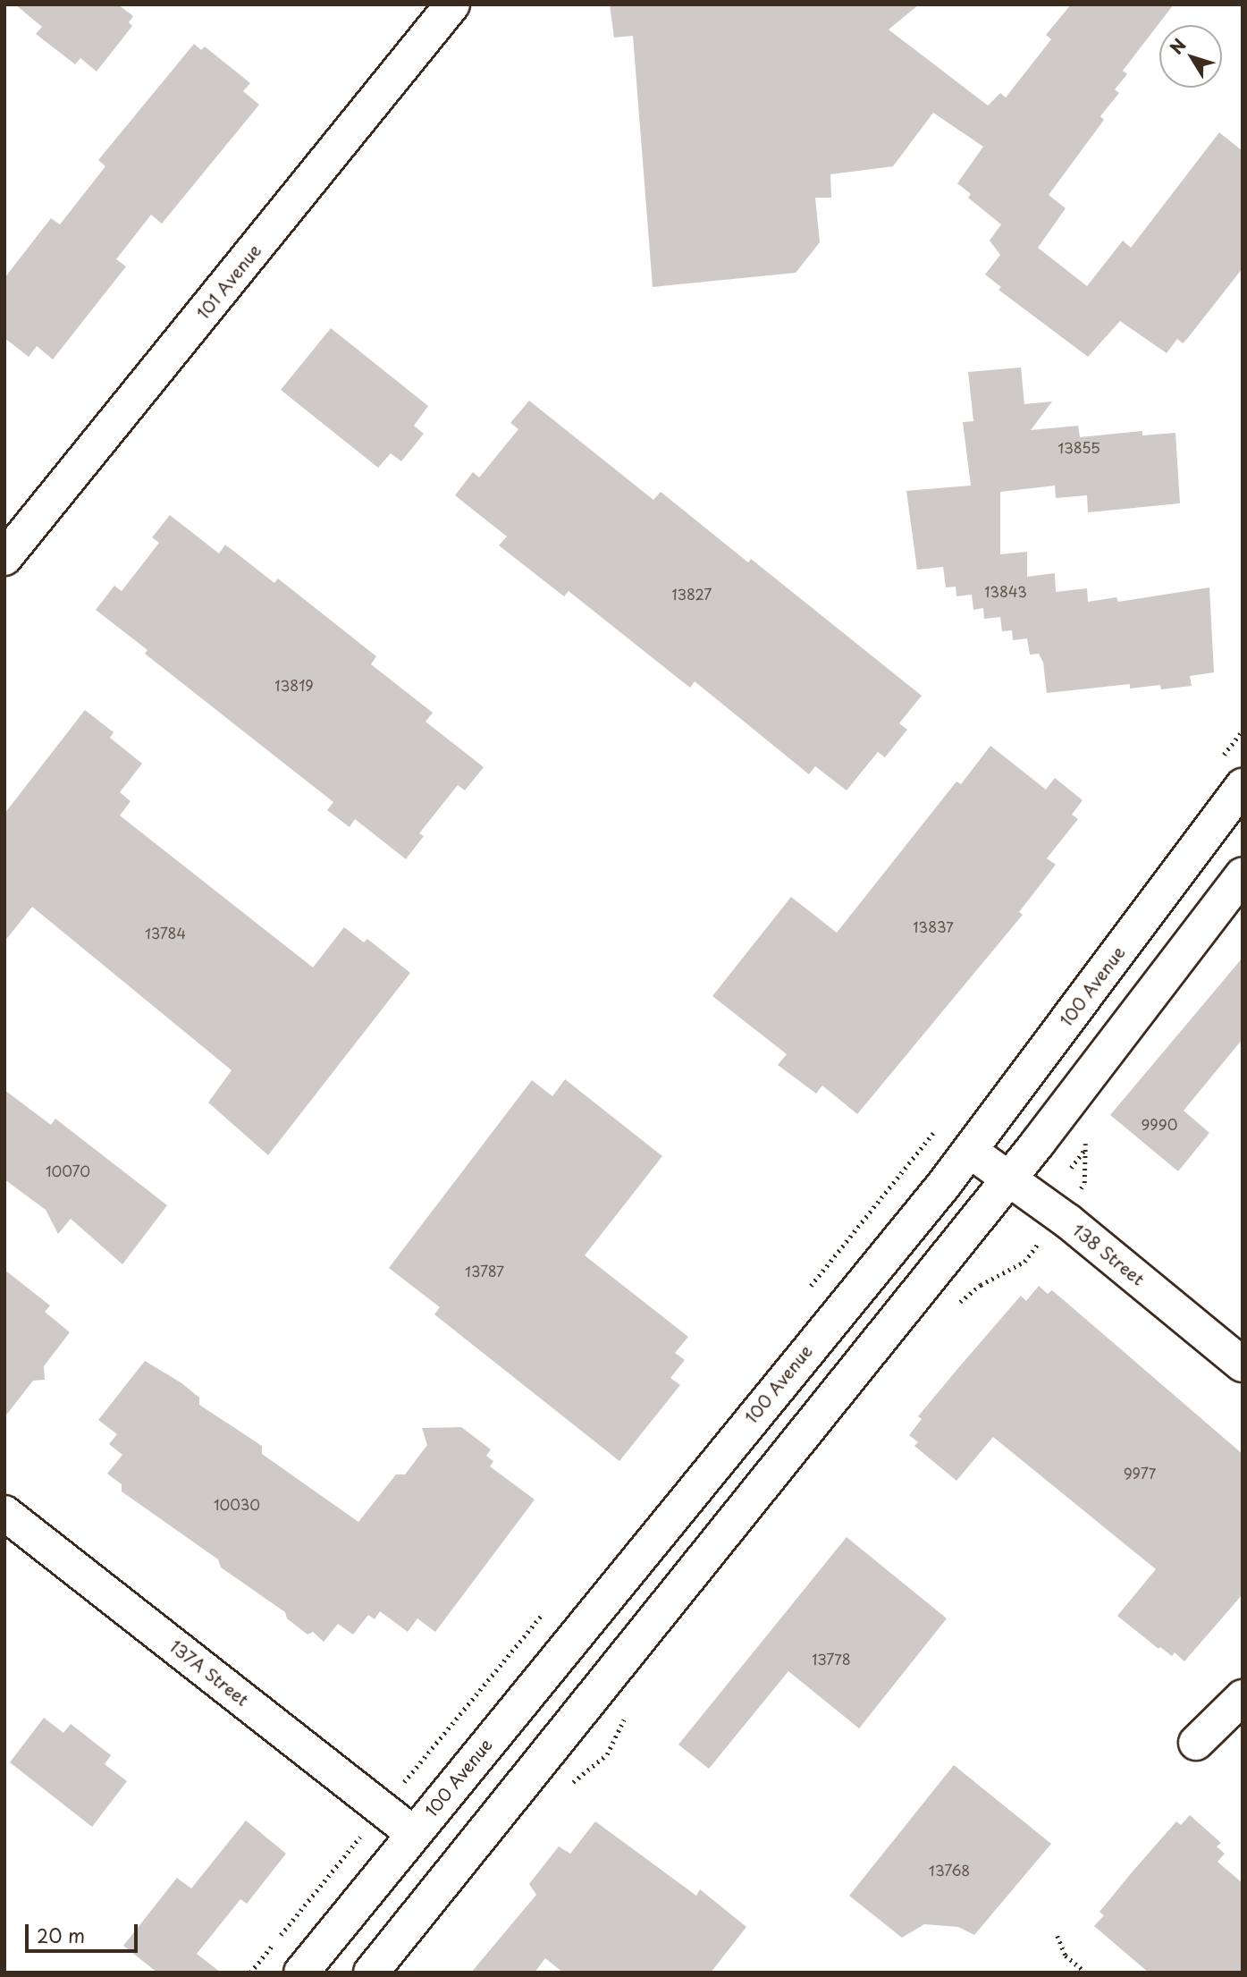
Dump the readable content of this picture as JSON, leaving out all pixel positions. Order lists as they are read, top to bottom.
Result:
{
  "streets": {
    "main road": [
      "101 Avenue",
      "100 Avenue",
      "138 Street",
      "137A Street"
    ]
  },
  "crossings": [
    ["100 Avenue", "138 Street"],
    ["100 Avenue", "137A Street"]
  ],
  "house_numbers": [
    "13855",
    "13843",
    "13827",
    "13819",
    "13837",
    "13784",
    "9990",
    "10070",
    "13787",
    "9977",
    "10030",
    "13778",
    "13768"
  ],
  "scale_bar": "20 m",
  "north": "top left"
}
